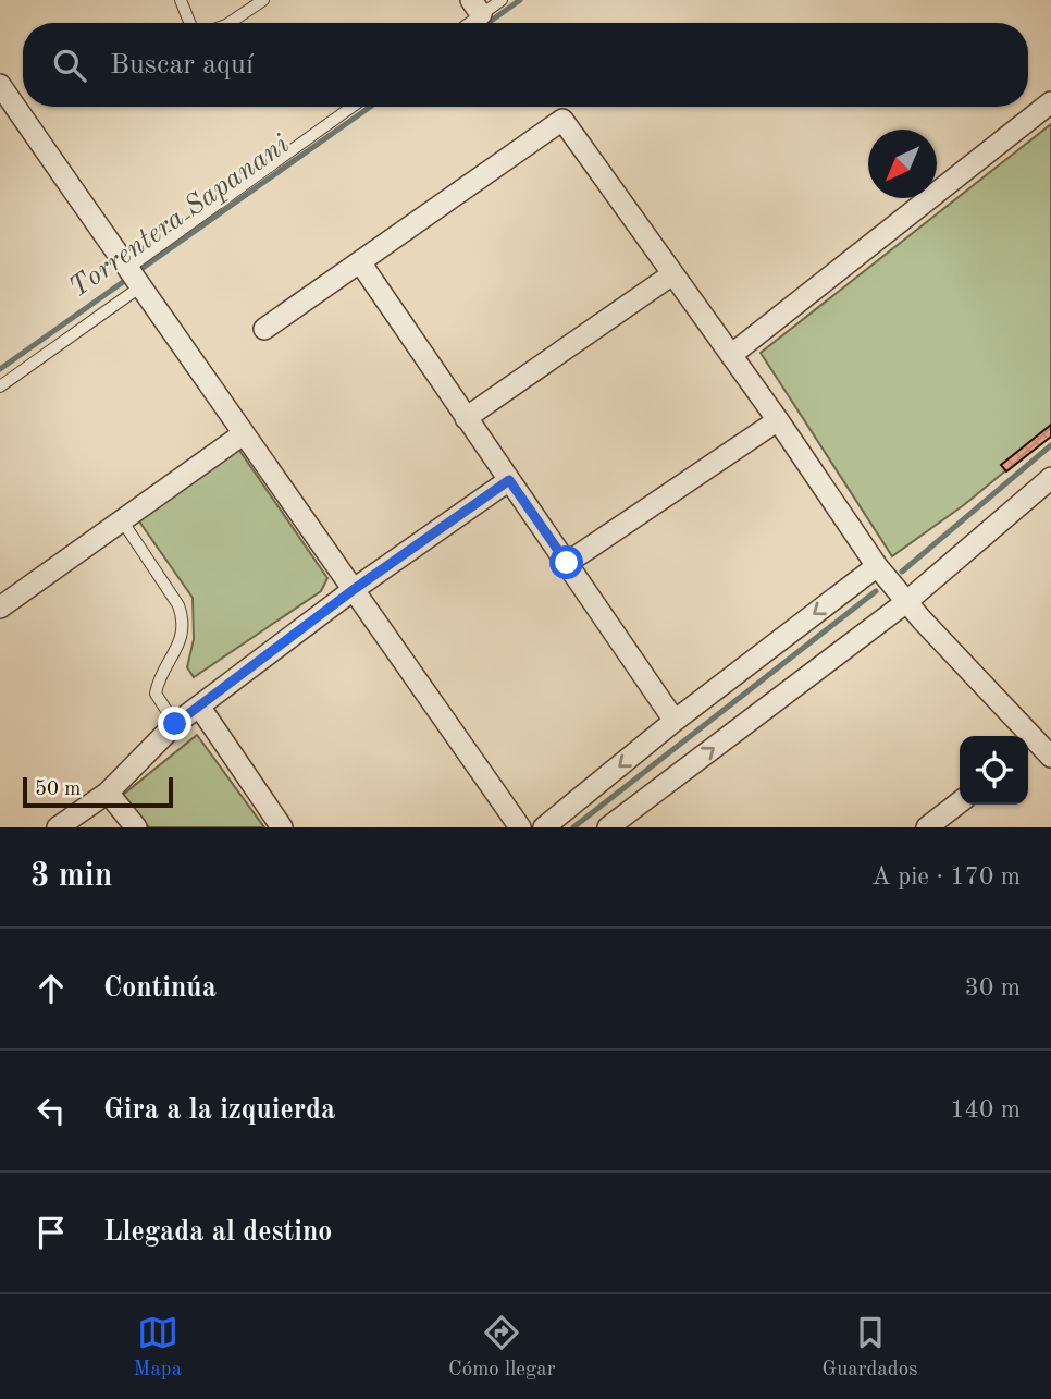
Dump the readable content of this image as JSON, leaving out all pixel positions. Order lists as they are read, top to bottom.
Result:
{
  "water": ["Torrentera Sapanani"],
  "scale_bar": "50 m",
  "north": "bottom left",
  "page": {
    "search": "Buscar aquí",
    "scale": "50 m",
    "heading": ["3 min", "A pie · 170 m"],
    "list": [
      ["Continúa", "30 m"],
      ["Gira a la izquierda", "140 m"],
      "Llegada al destino"
    ],
    "nav": ["Mapa", "Cómo llegar", "Guardados"]
  }
}
